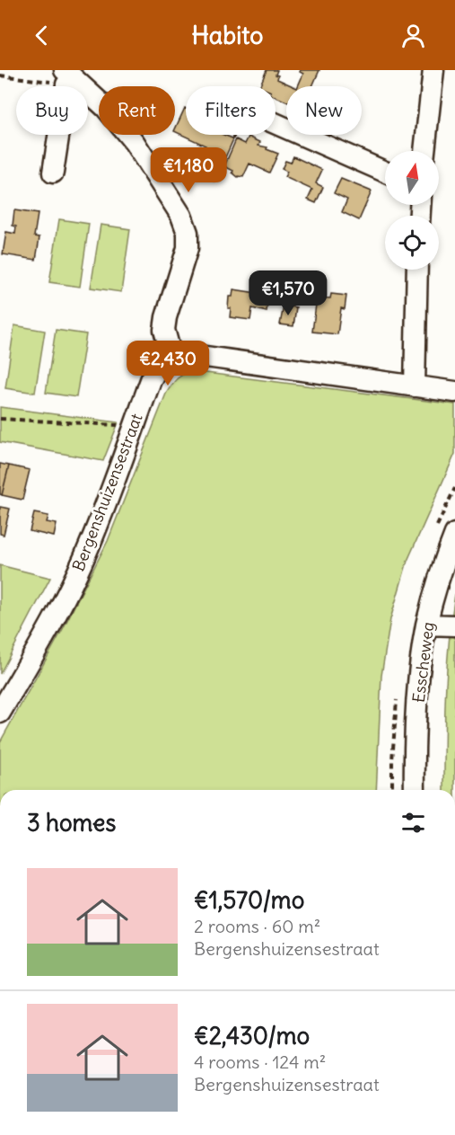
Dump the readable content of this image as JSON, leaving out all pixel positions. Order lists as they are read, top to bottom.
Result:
{
  "streets": {
    "street": ["Bergenshuizensestraat", "Esscheweg"]
  },
  "north": "top",
  "page": {
    "header": "Habito",
    "chip": [
      "Buy",
      "Rent",
      "Filters",
      "New"
    ],
    "price": ["€1,180", "€1,570", "€2,430"],
    "heading": "3 homes",
    "list": [
      {
        "name": "€1,570/mo",
        "note": "2 rooms · 60 m² · Bergenshuizensestraat"
      },
      {
        "name": "€2,430/mo",
        "note": "4 rooms · 124 m² · Bergenshuizensestraat"
      }
    ]
  }
}
